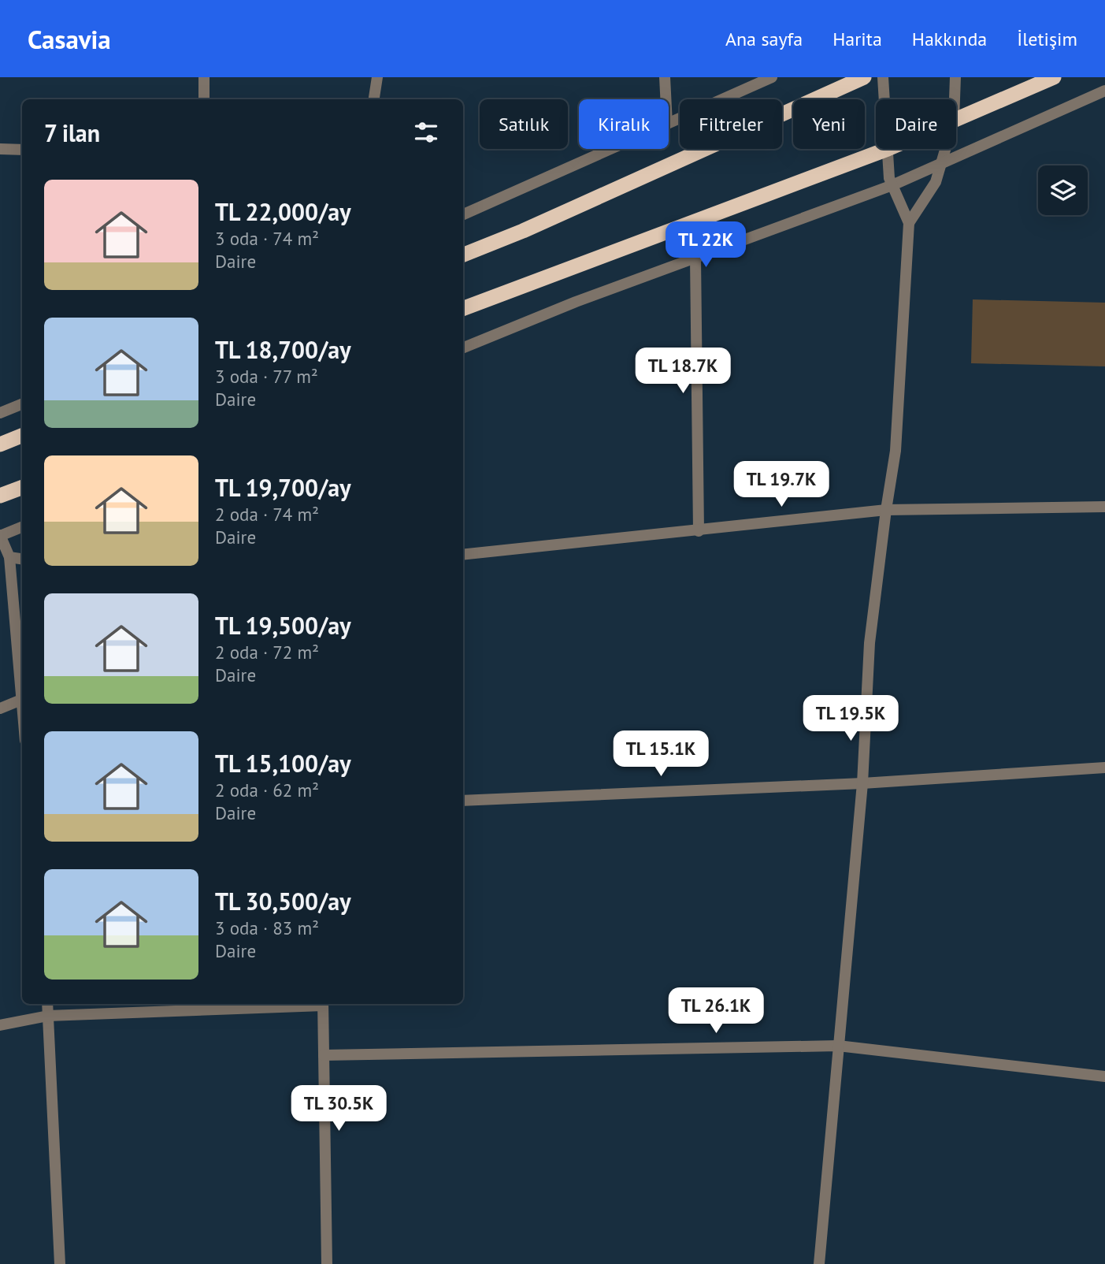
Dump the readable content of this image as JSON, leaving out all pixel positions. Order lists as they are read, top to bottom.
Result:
{
  "page": {
    "header": "Casavia",
    "nav": [
      "Ana sayfa",
      "Harita",
      "Hakkında",
      "İletişim"
    ],
    "chip": [
      "Satılık",
      "Kiralık",
      "Filtreler",
      "Yeni",
      "Daire"
    ],
    "heading": "7 ilan",
    "list": [
      {
        "name": "TL 22,000/ay",
        "note": "3 oda · 74 m² · Daire"
      },
      {
        "name": "TL 18,700/ay",
        "note": "3 oda · 77 m² · Daire"
      },
      {
        "name": "TL 19,700/ay",
        "note": "2 oda · 74 m² · Daire"
      },
      {
        "name": "TL 19,500/ay",
        "note": "2 oda · 72 m² · Daire"
      },
      {
        "name": "TL 15,100/ay",
        "note": "2 oda · 62 m² · Daire"
      },
      {
        "name": "TL 30,500/ay",
        "note": "3 oda · 83 m² · Daire"
      }
    ],
    "price": [
      "TL 22K",
      "TL 18.7K",
      "TL 19.7K",
      "TL 19.5K",
      "TL 15.1K",
      "TL 26.1K",
      "TL 30.5K"
    ]
  }
}
